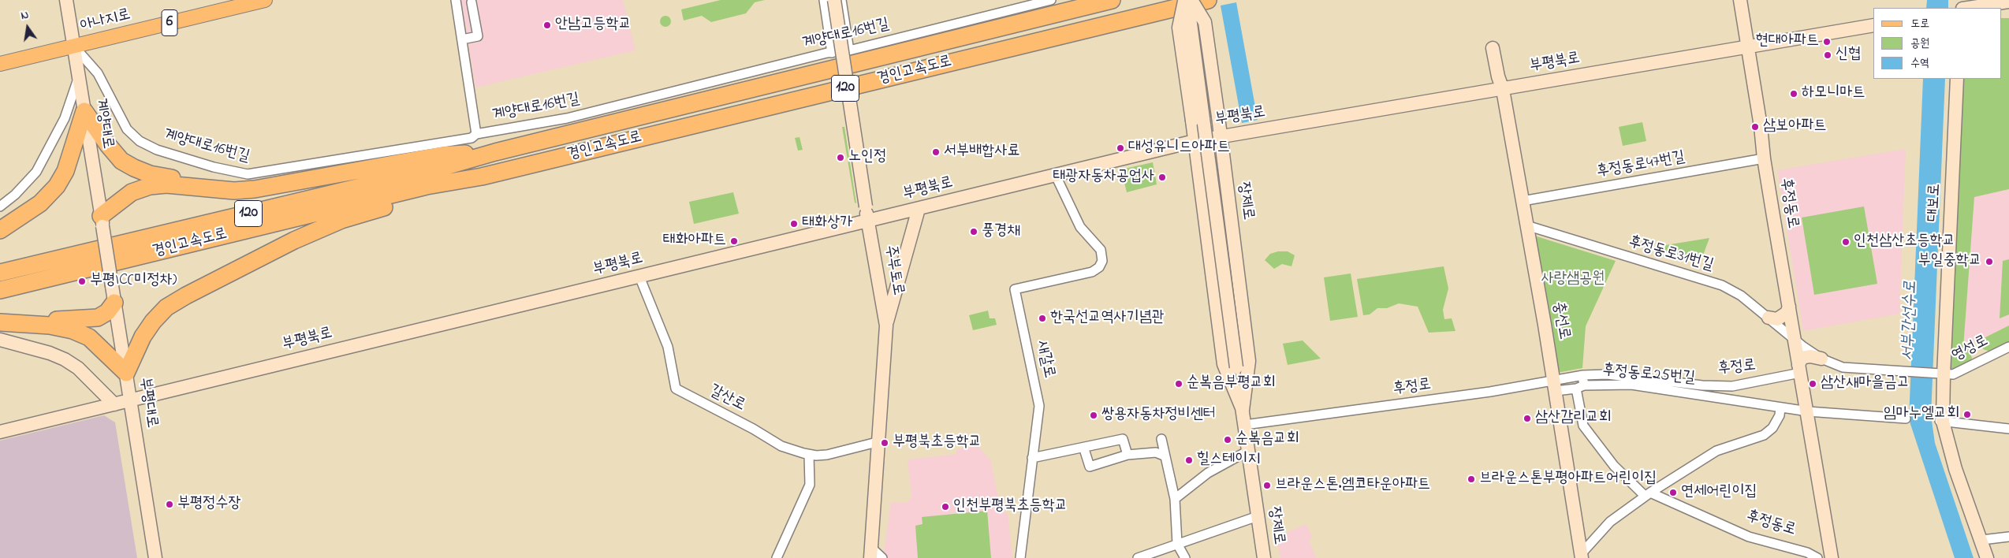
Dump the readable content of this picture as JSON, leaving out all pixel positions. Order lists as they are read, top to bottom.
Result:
{
  "streets": {
    "highway": ["경인고속도로", "120"],
    "main road": ["아나지로", "6"],
    "street": [
      "계양대로16번길",
      "부평북로",
      "계양대로",
      "후정동로47번길",
      "장제로",
      "대보로",
      "후정동로",
      "후정동로31번길",
      "주부토로",
      "충선로",
      "영성로",
      "새갈로",
      "후정로",
      "후정동로25번길",
      "갈산로",
      "부평대로"
    ]
  },
  "crossings": [
    ["아나지로", "계양대로16번길"],
    ["아나지로", "계양대로"],
    ["계양대로16번길", "계양대로"],
    ["부평북로", "장제로"],
    ["부평북로", "후정동로"],
    ["부평북로", "주부토로"],
    ["부평북로", "충선로"],
    ["부평북로", "새갈로"],
    ["부평북로", "갈산로"],
    ["부평북로", "부평대로"],
    ["계양대로", "부평대로"],
    ["후정동로47번길", "후정동로"],
    ["후정동로47번길", "충선로"],
    ["장제로", "후정로"],
    ["대보로", "영성로"],
    ["후정동로", "후정동로31번길"],
    ["후정동로", "충선로"],
    ["후정동로", "후정로"],
    ["후정동로", "후정동로25번길"],
    ["후정동로31번길", "충선로"],
    ["후정동로31번길", "영성로"],
    ["주부토로", "갈산로"],
    ["충선로", "후정로"],
    ["후정로", "후정동로25번길"]
  ],
  "water": ["서부간선수로"],
  "parks": ["사랑샘공원"],
  "places": [
    "안남고등학교",
    "현대아파트",
    "신협",
    "하모니마트",
    "삼보아파트",
    "대성유니드아파트",
    "서부배합사료",
    "노인정",
    "태광자동차공업사",
    "태화상가",
    "풍경채",
    "태화아파트",
    "인천삼산초등학교",
    "부일중학교",
    "부평IC(미정차)",
    "한국선교역사기념관",
    "순복음부평교회",
    "삼산새마을금고",
    "임마누엘교회",
    "쌍용자동차정비센터",
    "삼산감리교회",
    "순복음교회",
    "부평북초등학교",
    "힐스테이지",
    "브라운스톤부평아파트어린이집",
    "브라운스톤.엠코타운아파트",
    "연세어린이집",
    "부평정수장",
    "인천부평북초등학교"
  ],
  "legend": ["도로", "공원", "수역"],
  "north": "top"
}
